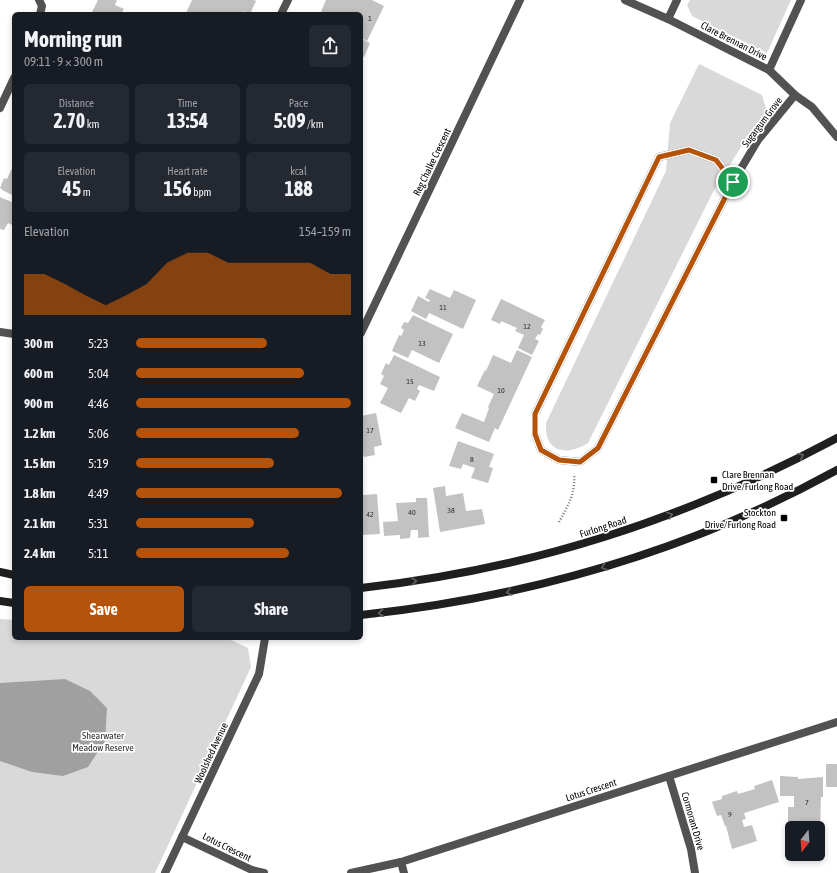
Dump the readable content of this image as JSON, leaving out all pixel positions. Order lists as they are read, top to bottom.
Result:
{
  "streets": {
    "main road": ["Furlong Road"],
    "street": [
      "Clare Brennan Drive",
      "Sugargum Grove",
      "Reg Chalke Crescent",
      "Woolshed Avenue",
      "Lotus Crescent",
      "Cormorant Drive"
    ]
  },
  "crossings": [
    ["Clare Brennan Drive", "Sugargum Grove"],
    ["Woolshed Avenue", "Lotus Crescent"],
    ["Lotus Crescent", "Cormorant Drive"]
  ],
  "parks": ["Shearwater Meadow Reserve"],
  "places": {
    "transit": ["Clare Brennan Drive/Furlong Road", "Stockton Drive/Furlong Road"]
  },
  "house_numbers": [
    "1",
    "11",
    "12",
    "13",
    "15",
    "10",
    "17",
    "8",
    "38",
    "40",
    "42",
    "7",
    "9"
  ],
  "north": "bottom",
  "page": {
    "heading": ["Morning run", "09:11 · 9 × 300 m"],
    "stats": [
      ["Distance", "2.70 km"],
      ["Time", "13:54"],
      ["Pace", "5:09 /km"],
      ["Elevation", "45 m"],
      ["Heart rate", "156 bpm"],
      ["kcal", "188"]
    ],
    "chart": ["Elevation", "154–159 m"],
    "list": [
      {
        "name": "300 m",
        "note": "5:23"
      },
      {
        "name": "600 m",
        "note": "5:04"
      },
      {
        "name": "900 m",
        "note": "4:46"
      },
      {
        "name": "1.2 km",
        "note": "5:06"
      },
      {
        "name": "1.5 km",
        "note": "5:19"
      },
      {
        "name": "1.8 km",
        "note": "4:49"
      },
      {
        "name": "2.1 km",
        "note": "5:31"
      },
      {
        "name": "2.4 km",
        "note": "5:11"
      }
    ],
    "buttons": ["Save", "Share"]
  }
}
